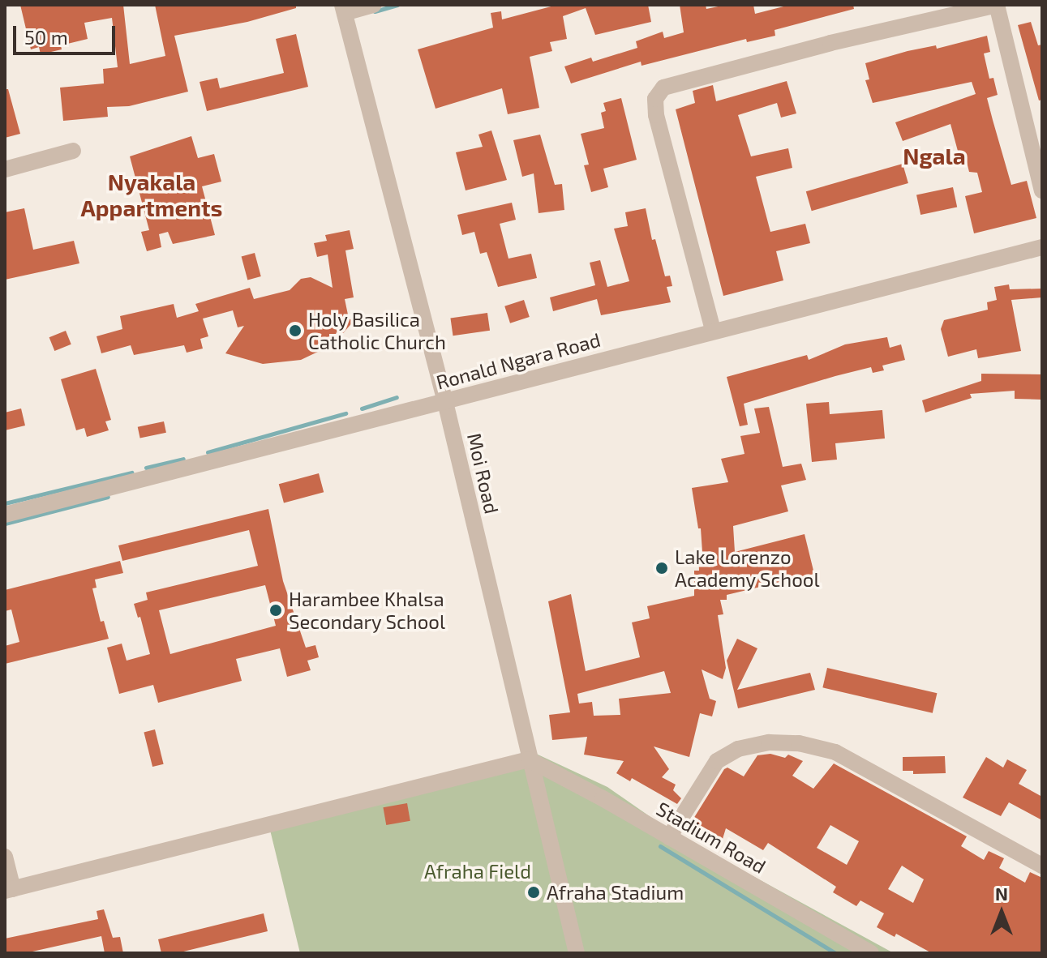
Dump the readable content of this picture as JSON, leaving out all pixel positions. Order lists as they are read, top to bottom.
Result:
{
  "streets": {
    "street": ["Ronald Ngara Road", "Moi Road", "Stadium Road"]
  },
  "crossings": [
    ["Ronald Ngara Road", "Moi Road"],
    ["Moi Road", "Stadium Road"]
  ],
  "districts": ["Ngala", "Nyakala Appartments"],
  "parks": ["Afraha Field"],
  "places": [
    "Holy Basilica Catholic Church",
    "Lake Lorenzo Academy School",
    "Harambee Khalsa Secondary School",
    "Afraha Stadium"
  ],
  "scale_bar": "50 m",
  "north": "top"
}
